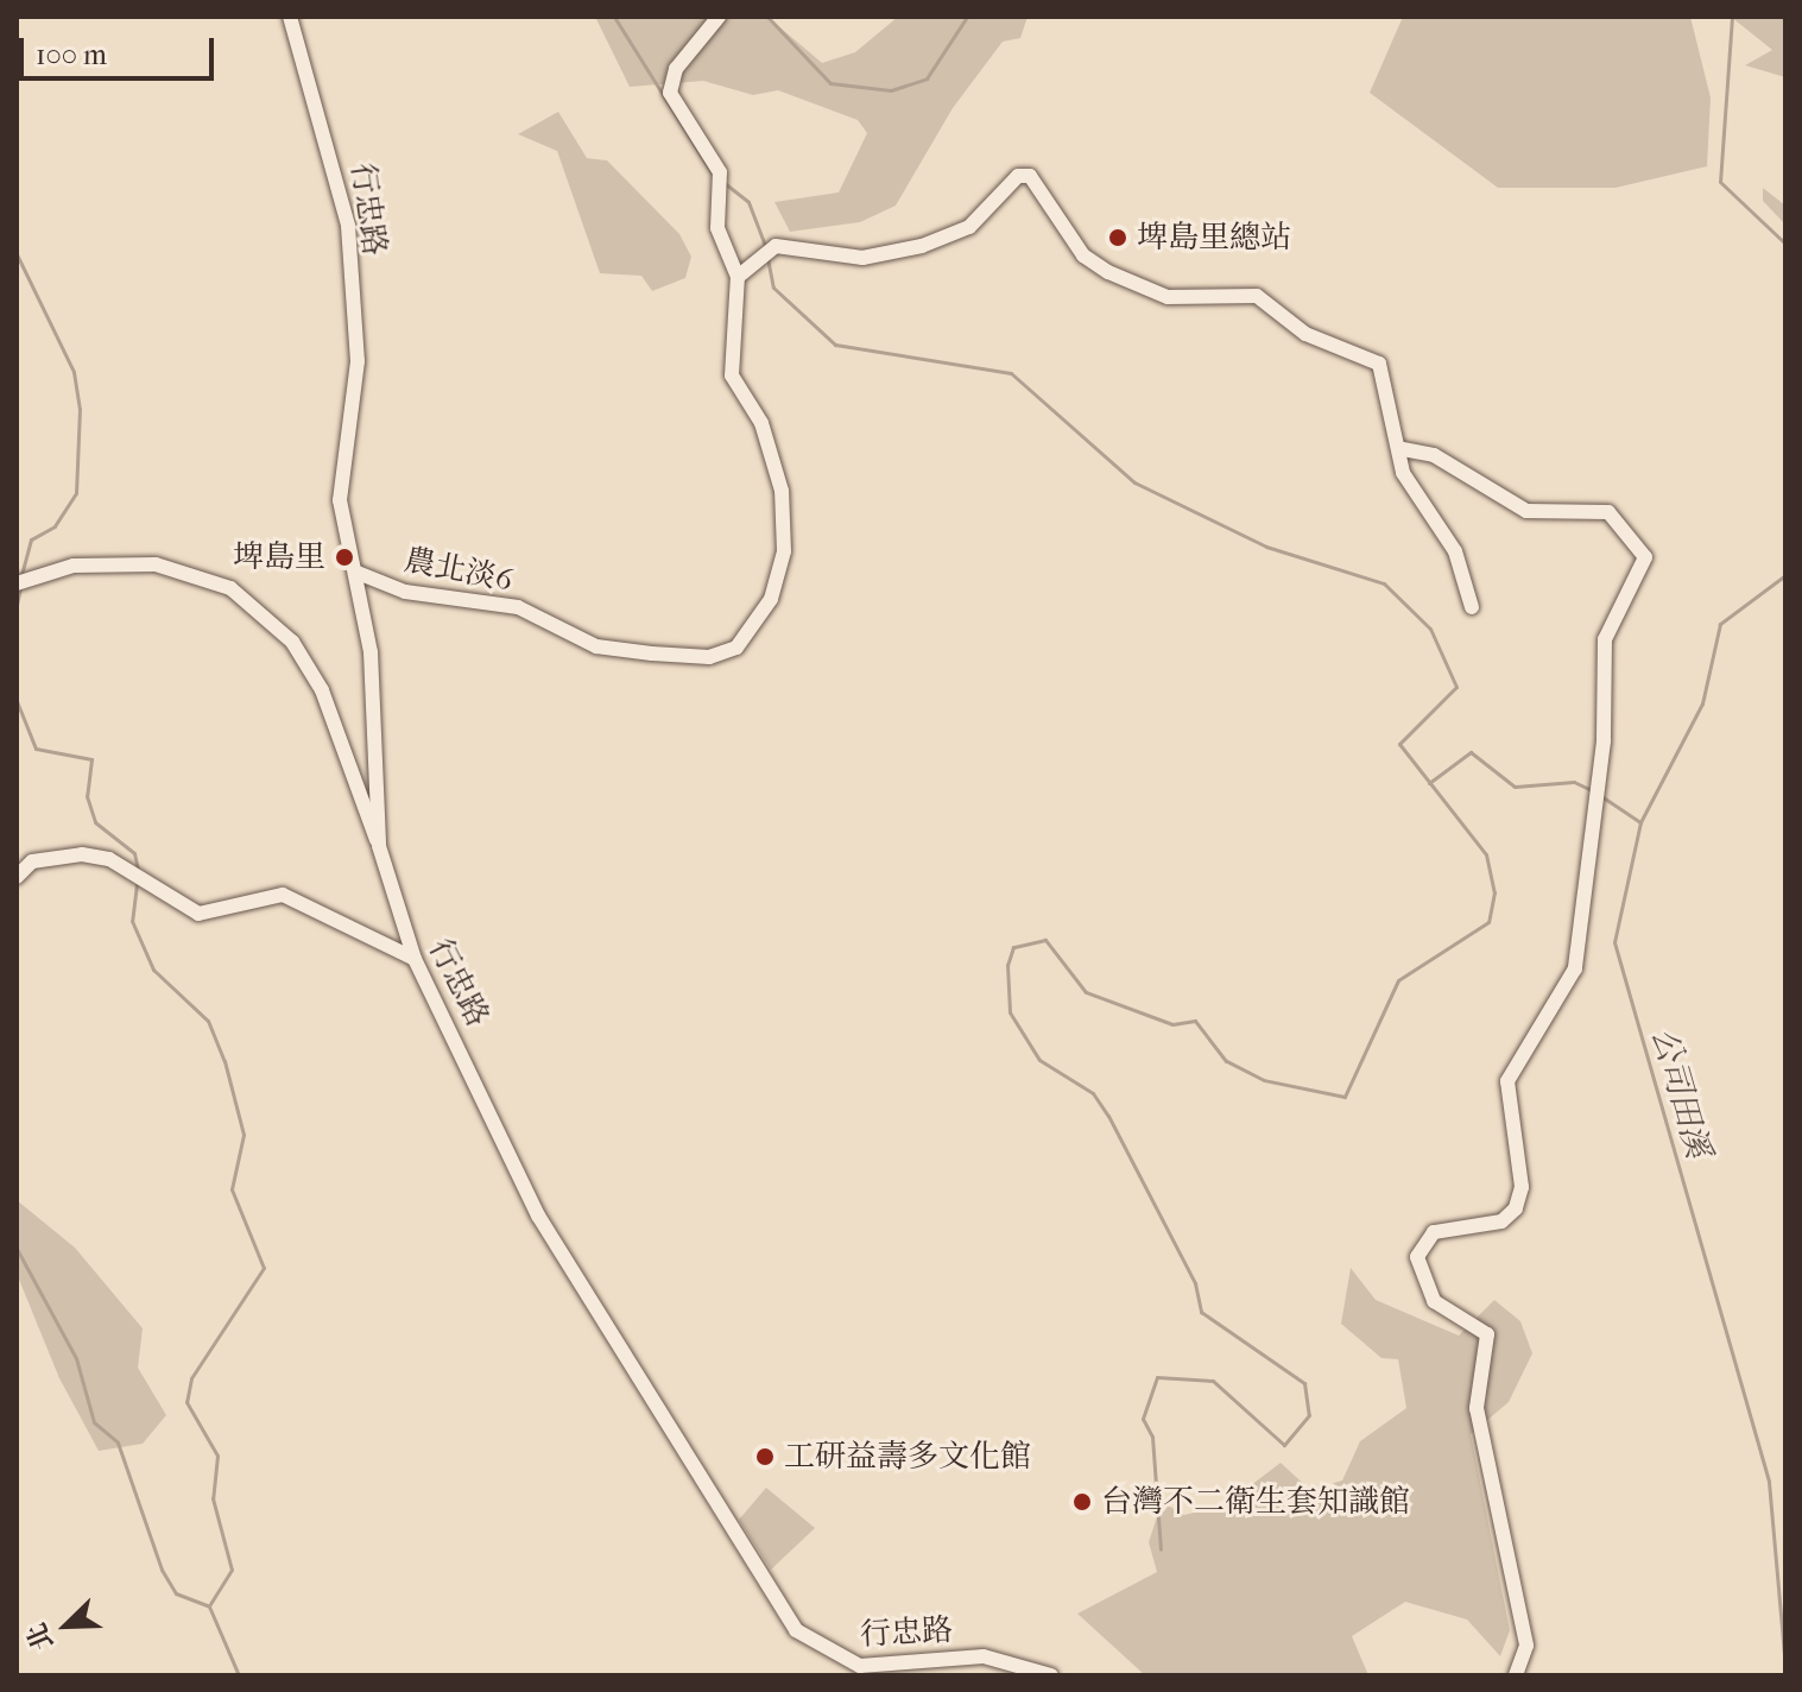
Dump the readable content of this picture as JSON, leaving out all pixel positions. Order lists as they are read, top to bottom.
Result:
{
  "streets": {
    "street": ["行忠路", "農北淡6"]
  },
  "crossings": [
    ["行忠路", "農北淡6"]
  ],
  "water": ["公司田溪"],
  "places": [
    "埤島里總站",
    "埤島里",
    "工研益壽多文化館",
    "台灣不二衛生套知識館"
  ],
  "scale_bar": "100 m",
  "north": "bottom left"
}
